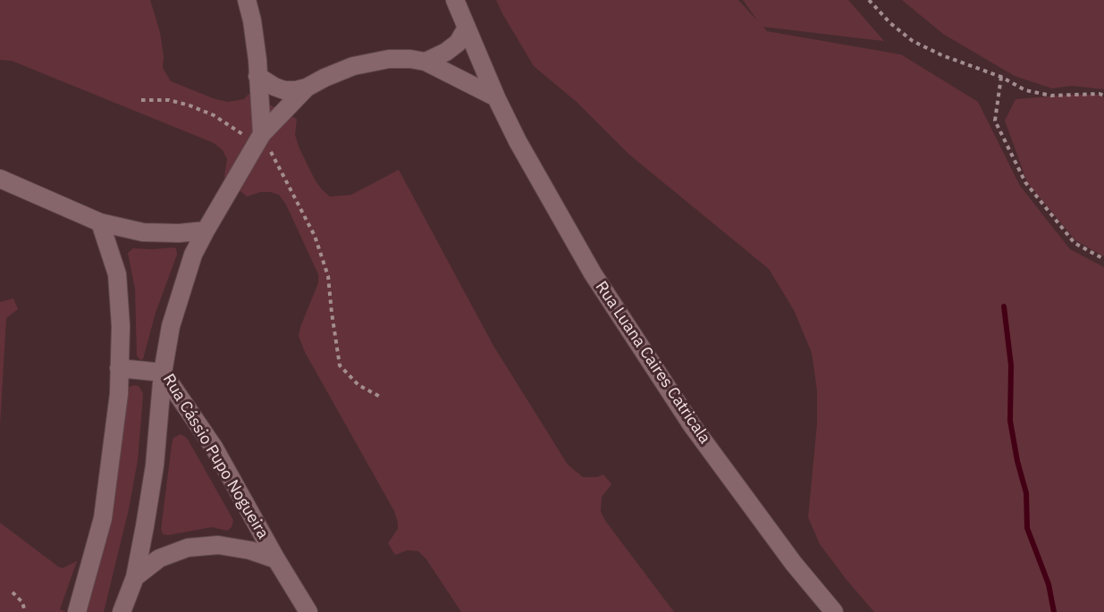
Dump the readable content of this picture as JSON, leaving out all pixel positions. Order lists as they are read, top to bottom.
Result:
{
  "streets": {
    "street": ["Rua Luana Caires Catricala", "Rua Cássio Pupo Nogueira"]
  }
}
